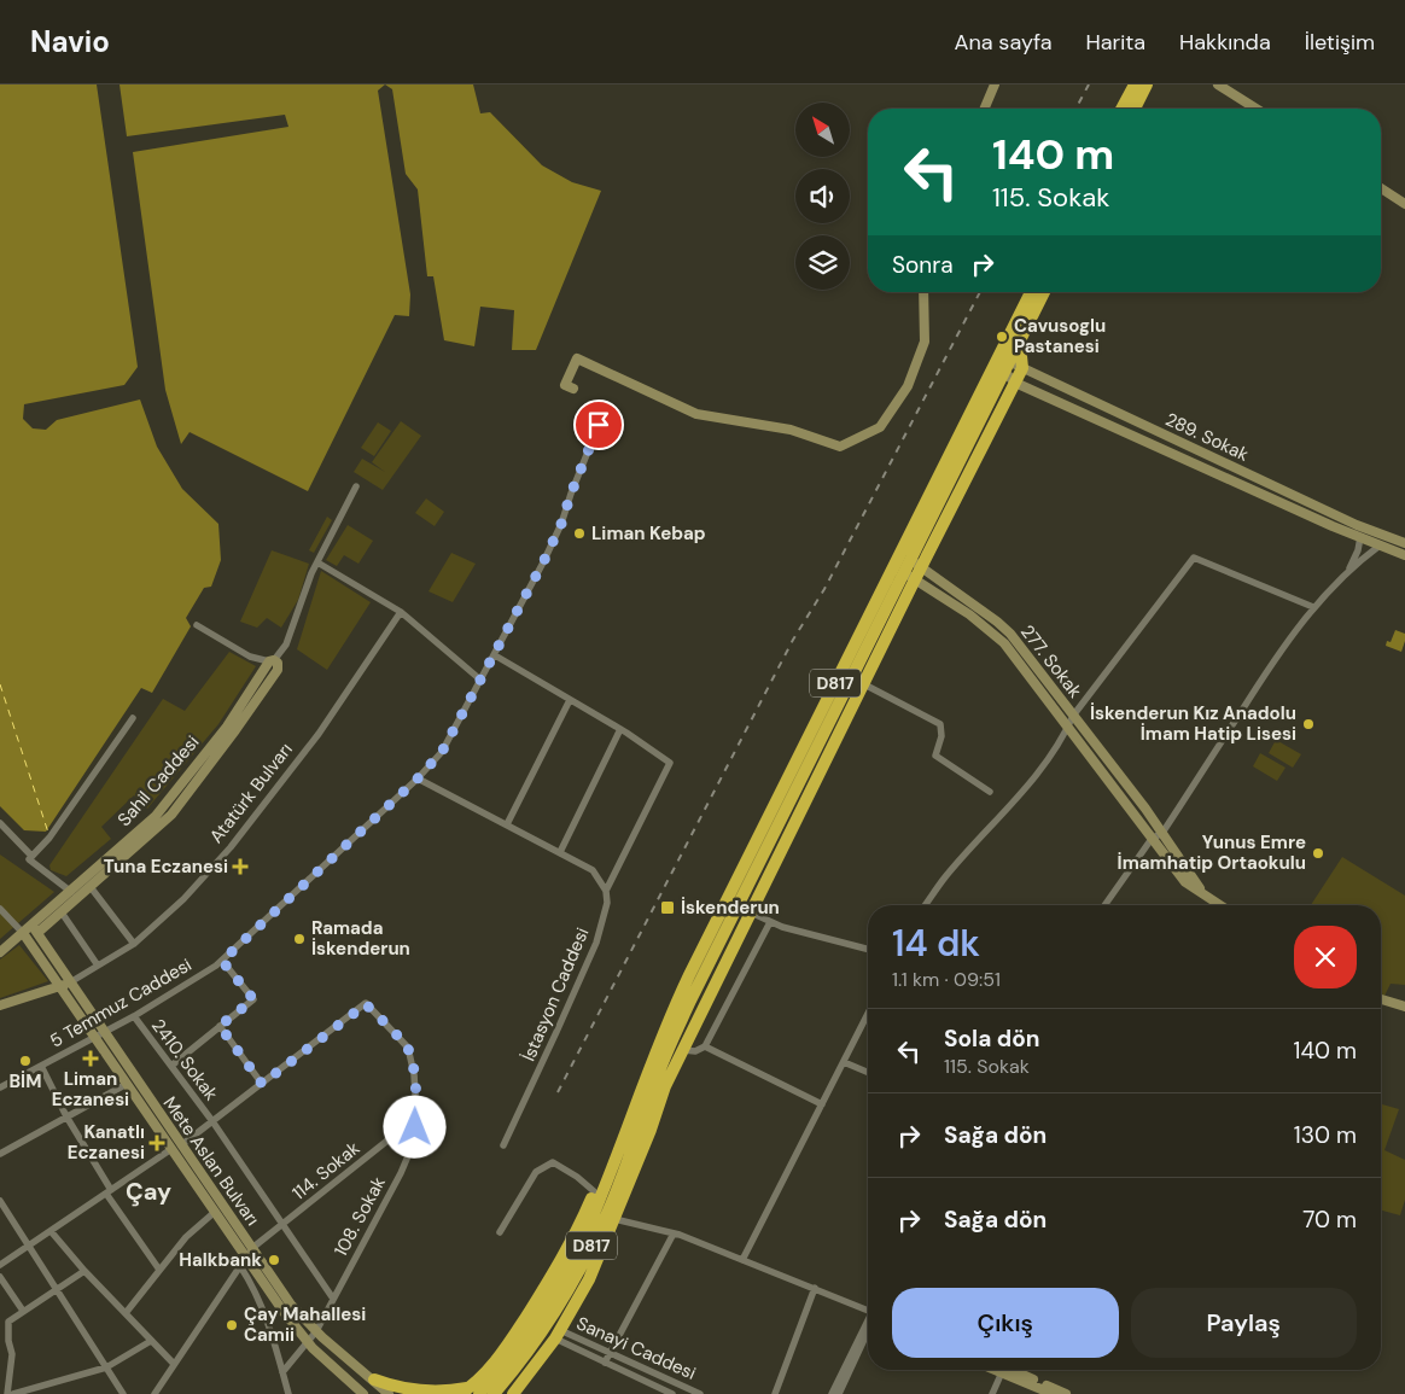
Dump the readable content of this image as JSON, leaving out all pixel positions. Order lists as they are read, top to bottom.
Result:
{
  "streets": {
    "highway": ["D817"],
    "street": [
      "289. Sokak",
      "277. Sokak",
      "Sahil Caddesi",
      "Atatürk Bulvarı",
      "İstasyon Caddesi",
      "5 Temmuz Caddesi",
      "2410. Sokak",
      "Mete Aslan Bulvarı",
      "114. Sokak",
      "108. Sokak",
      "Sanayi Caddesi"
    ]
  },
  "crossings": [
    ["289. Sokak", "D817"],
    ["277. Sokak", "D817"],
    ["Sahil Caddesi", "Mete Aslan Bulvarı"],
    ["Atatürk Bulvarı", "Mete Aslan Bulvarı"],
    ["5 Temmuz Caddesi", "2410. Sokak"],
    ["5 Temmuz Caddesi", "Mete Aslan Bulvarı"],
    ["2410. Sokak", "114. Sokak"],
    ["2410. Sokak", "108. Sokak"],
    ["Mete Aslan Bulvarı", "114. Sokak"],
    ["Mete Aslan Bulvarı", "108. Sokak"],
    ["114. Sokak", "108. Sokak"]
  ],
  "districts": ["Çay"],
  "places": {
    "other": [
      "Cavusoglu Pastanesi",
      "Liman Kebap",
      "İskenderun Kız Anadolu İmam Hatip Lisesi",
      "Yunus Emre İmamhatip Ortaokulu",
      "Ramada İskenderun",
      "BİM",
      "Halkbank",
      "Çay Mahallesi Camii"
    ],
    "health": ["Tuna Eczanesi", "Liman Eczanesi", "Kanatlı Eczanesi"],
    "transit": ["İskenderun"]
  },
  "north": "top left",
  "page": {
    "header": "Navio",
    "nav": [
      "Ana sayfa",
      "Harita",
      "Hakkında",
      "İletişim"
    ],
    "turn": ["140 m", "115. Sokak"],
    "then": "Sonra",
    "heading": ["14 dk", "1.1 km · 09:51"],
    "list": [
      {
        "name": "Sola dön",
        "note": "115. Sokak",
        "value": "140 m"
      },
      {
        "name": "Sağa dön",
        "value": "130 m"
      },
      {
        "name": "Sağa dön",
        "value": "70 m"
      }
    ],
    "buttons": ["Çıkış", "Paylaş"]
  }
}
